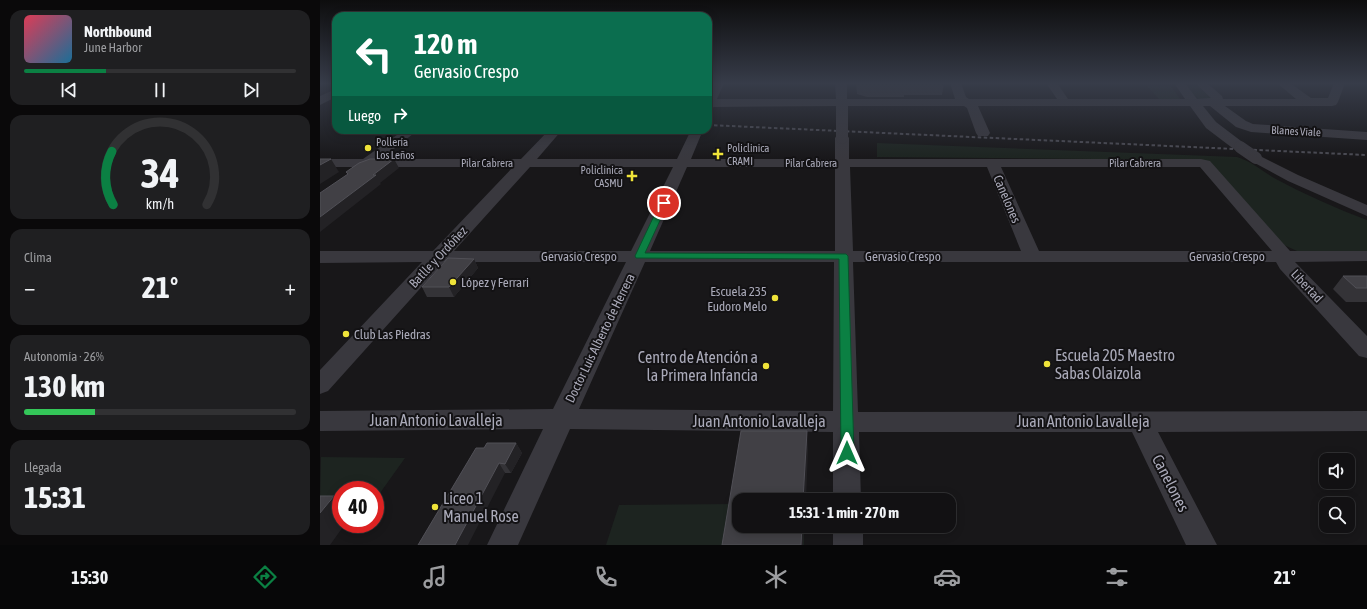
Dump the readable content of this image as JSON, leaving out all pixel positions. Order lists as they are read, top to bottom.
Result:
{
  "streets": {
    "street": [
      "Blanes Viale",
      "Pilar Cabrera",
      "Canelones",
      "Gervasio Crespo",
      "Batlle y Ordóñez",
      "Libertad",
      "Doctor Luis Alberto de Herrera",
      "Juan Antonio Lavalleja"
    ]
  },
  "crossings": [
    ["Pilar Cabrera", "Canelones"],
    ["Pilar Cabrera", "Batlle y Ordóñez"],
    ["Pilar Cabrera", "Libertad"],
    ["Pilar Cabrera", "Doctor Luis Alberto de Herrera"],
    ["Canelones", "Gervasio Crespo"],
    ["Canelones", "Juan Antonio Lavalleja"],
    ["Gervasio Crespo", "Batlle y Ordóñez"],
    ["Gervasio Crespo", "Libertad"],
    ["Gervasio Crespo", "Doctor Luis Alberto de Herrera"],
    ["Doctor Luis Alberto de Herrera", "Juan Antonio Lavalleja"]
  ],
  "places": {
    "other": [
      "Pollería Los Leños",
      "López y Ferrari",
      "Escuela 235 Eudoro Melo",
      "Club Las Piedras",
      "Escuela 205 Maestro Sabas Olaizola",
      "Centro de Atención a la Primera Infancia",
      "Liceo 1 Manuel Rose"
    ],
    "health": ["Policlinica CRAMI", "Policlinica CASMU"]
  },
  "page": {
    "turn": ["120 m", "Gervasio Crespo"],
    "song": ["Northbound", "June Harbor"],
    "then": "Luego",
    "tile": [
      "Clima",
      ["Autonomía · 26%", "130 km"],
      ["Llegada", "15:31"]
    ],
    "heat": ["−", "21°", "+"],
    "limit": "40",
    "trip": "15:31 · 1 min · 270 m",
    "tabs": ["15:30", "21°"],
    "gauge": ["34", "km/h"]
  }
}
